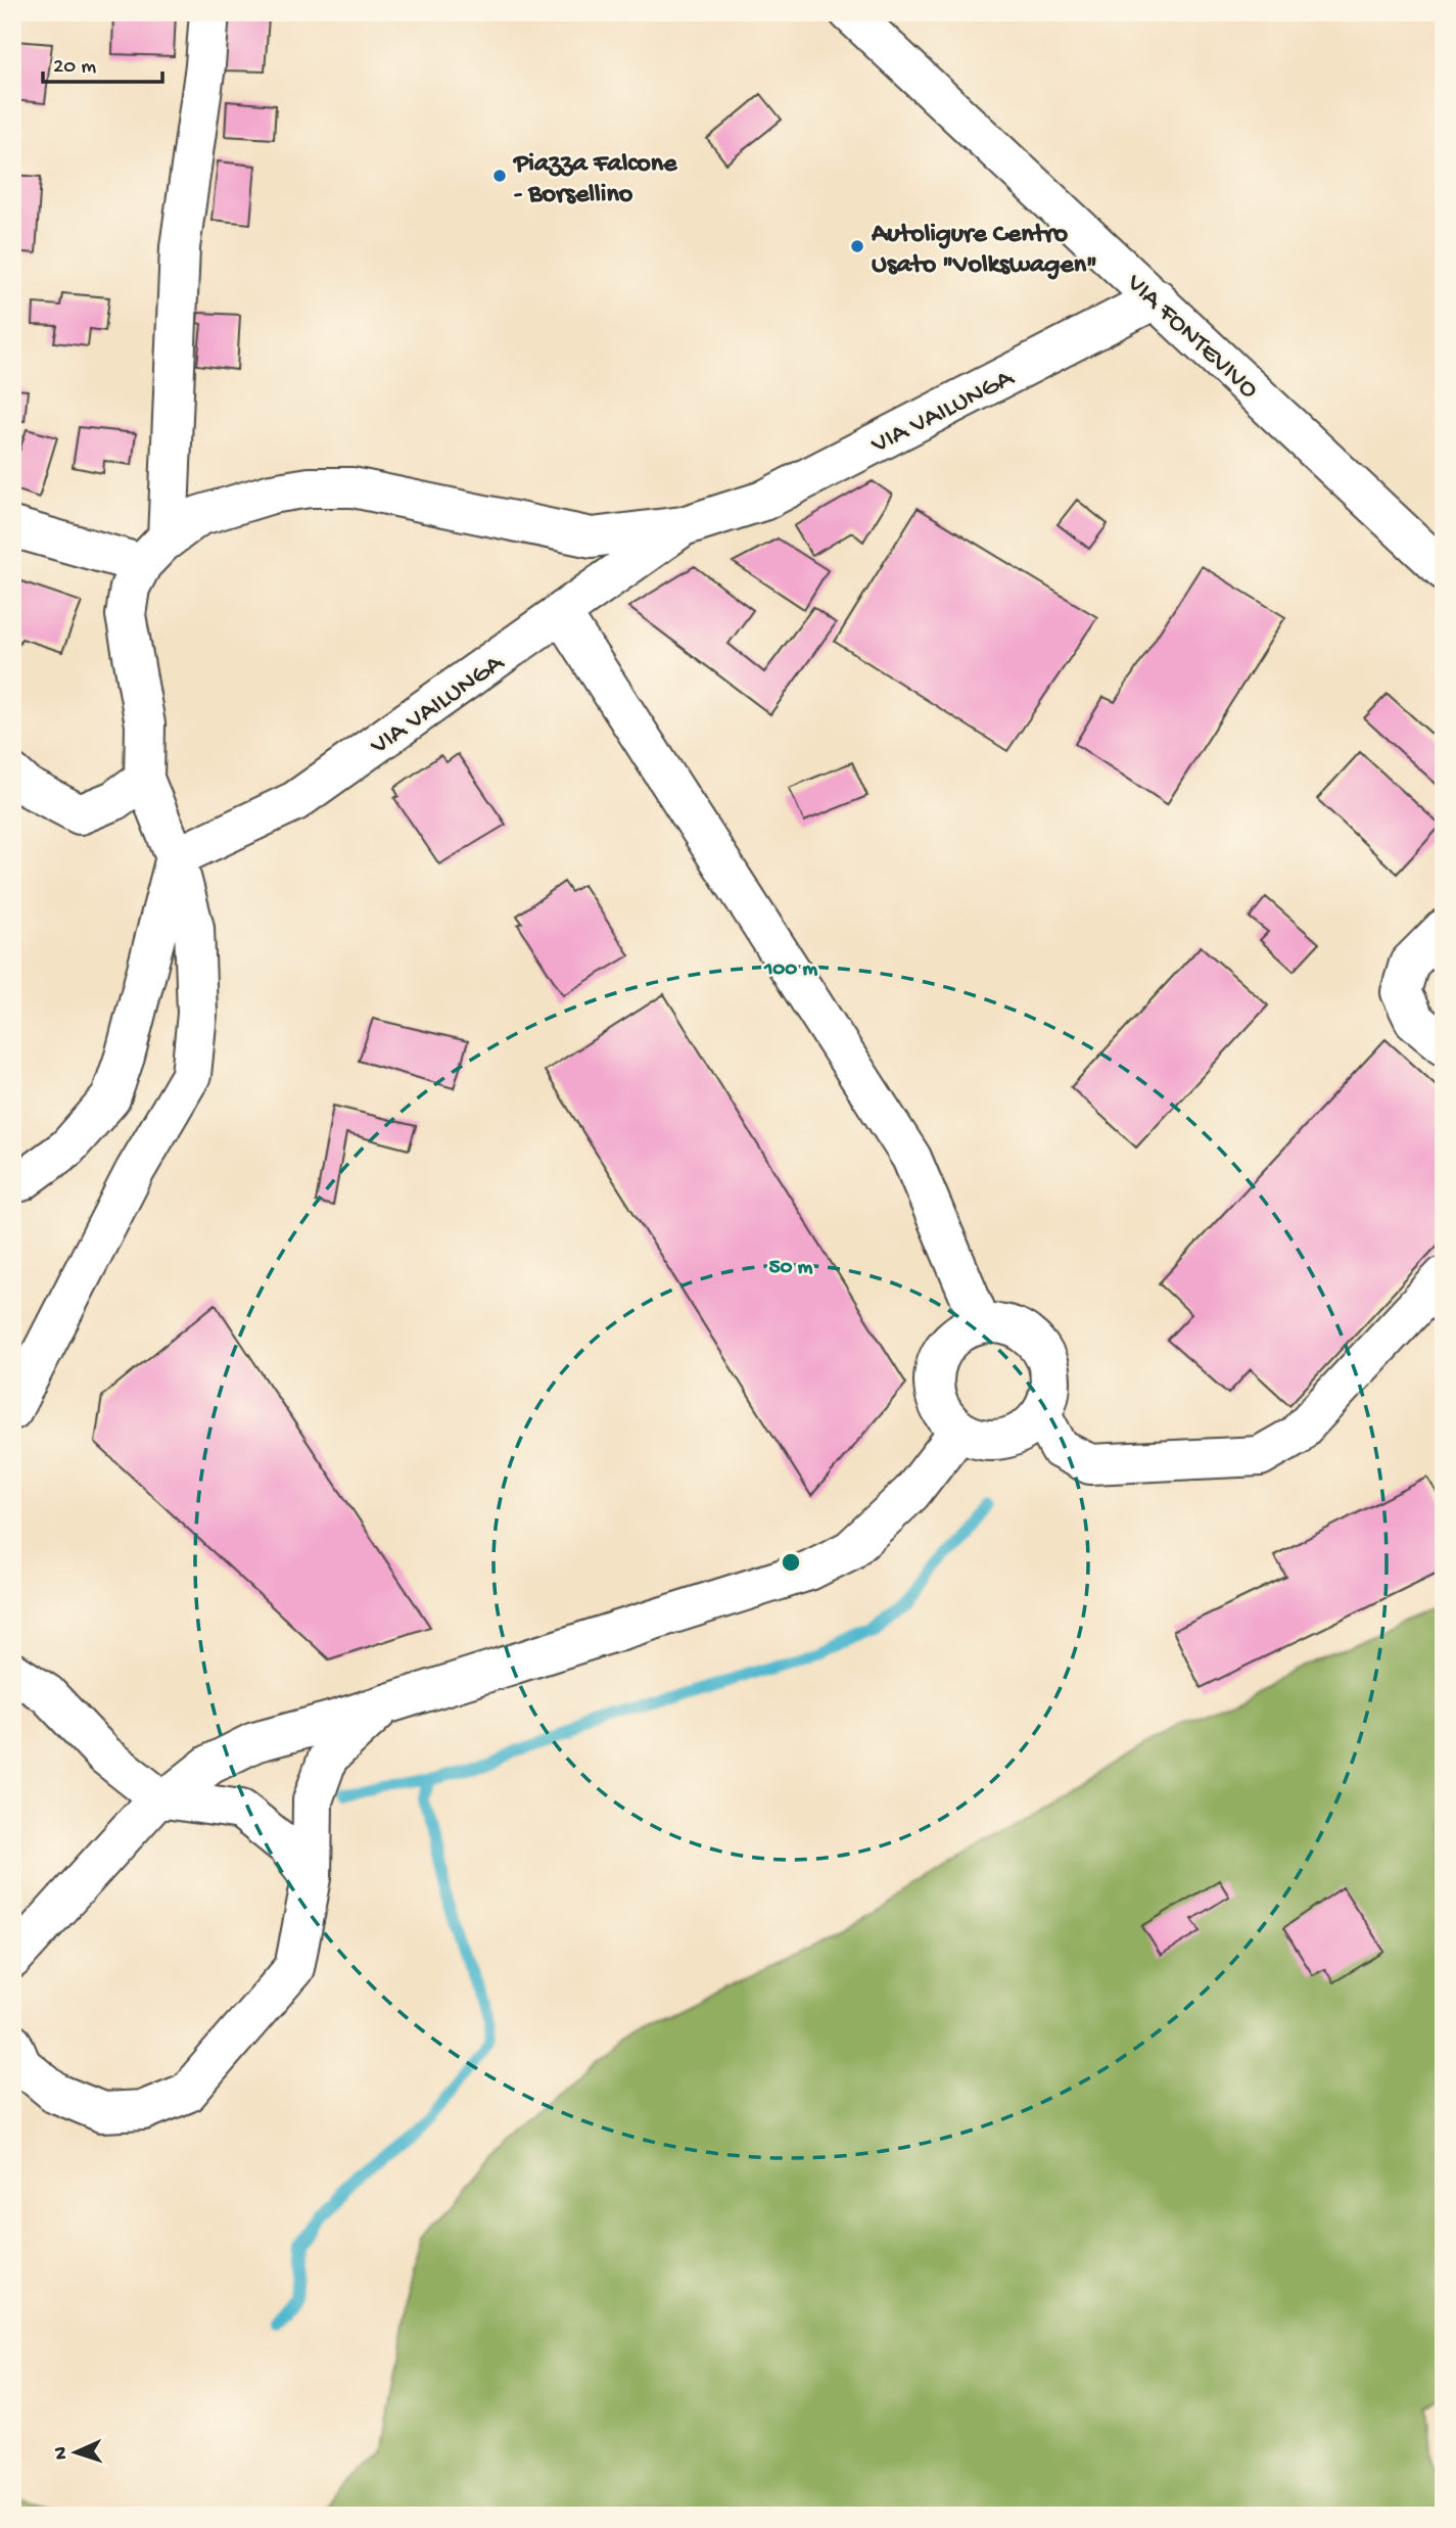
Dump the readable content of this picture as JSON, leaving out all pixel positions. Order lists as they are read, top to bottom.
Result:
{
  "streets": {
    "street": ["VIA FONTEVIVO", "VIA VAILUNGA"]
  },
  "crossings": [
    ["VIA FONTEVIVO", "VIA VAILUNGA"]
  ],
  "places": ["Piazza Falcone - Borsellino", "Autoligure Centro Usato \"Volkswagen\""],
  "scale_bar": "20 m",
  "north": "left",
  "rings": ["100 m", "50 m"]
}
